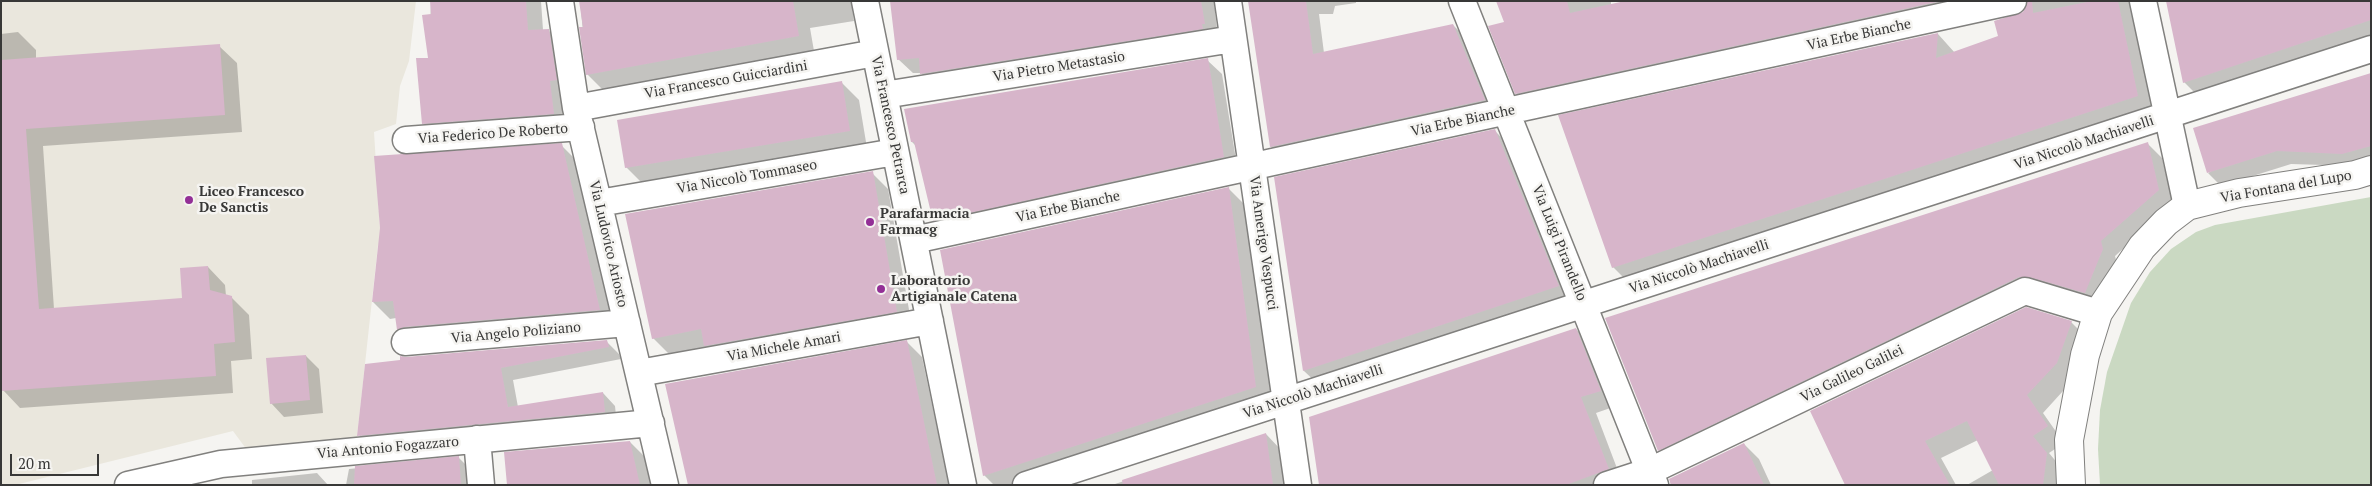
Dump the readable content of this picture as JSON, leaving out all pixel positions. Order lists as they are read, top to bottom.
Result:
{
  "streets": {
    "street": [
      "Via Erbe Bianche",
      "Via Pietro Metastasio",
      "Via Francesco Guicciardini",
      "Via Francesco Petrarca",
      "Via Federico De Roberto",
      "Via Niccolò Machiavelli",
      "Via Niccolò Tommaseo",
      "Via Fontana del Lupo",
      "Via Amerigo Vespucci",
      "Via Luigi Pirandello",
      "Via Ludovico Ariosto",
      "Via Angelo Poliziano",
      "Via Michele Amari",
      "Via Galileo Galilei",
      "Via Antonio Fogazzaro"
    ]
  },
  "crossings": [
    ["Via Erbe Bianche", "Via Francesco Petrarca"],
    ["Via Erbe Bianche", "Via Amerigo Vespucci"],
    ["Via Erbe Bianche", "Via Luigi Pirandello"],
    ["Via Pietro Metastasio", "Via Francesco Petrarca"],
    ["Via Pietro Metastasio", "Via Amerigo Vespucci"],
    ["Via Francesco Guicciardini", "Via Francesco Petrarca"],
    ["Via Francesco Guicciardini", "Via Federico De Roberto"],
    ["Via Francesco Guicciardini", "Via Ludovico Ariosto"],
    ["Via Francesco Petrarca", "Via Niccolò Tommaseo"],
    ["Via Francesco Petrarca", "Via Michele Amari"],
    ["Via Federico De Roberto", "Via Ludovico Ariosto"],
    ["Via Niccolò Machiavelli", "Via Amerigo Vespucci"],
    ["Via Niccolò Machiavelli", "Via Luigi Pirandello"],
    ["Via Niccolò Tommaseo", "Via Ludovico Ariosto"],
    ["Via Fontana del Lupo", "Via Galileo Galilei"],
    ["Via Luigi Pirandello", "Via Galileo Galilei"],
    ["Via Ludovico Ariosto", "Via Angelo Poliziano"],
    ["Via Ludovico Ariosto", "Via Michele Amari"],
    ["Via Ludovico Ariosto", "Via Antonio Fogazzaro"]
  ],
  "places": ["Liceo Francesco De Sanctis", "Parafarmacia Farmacg", "Laboratorio Artigianale Catena"],
  "scale_bar": "20 m"
}
